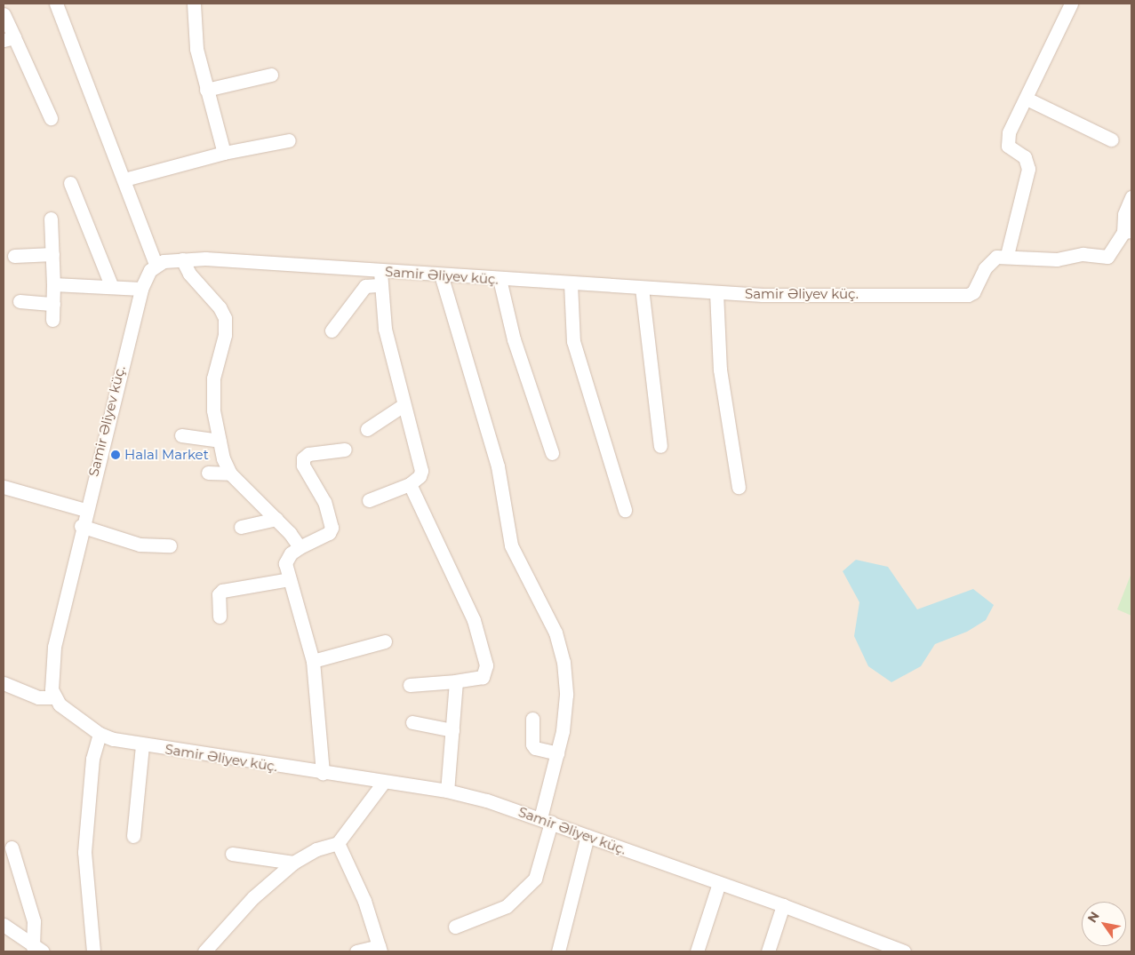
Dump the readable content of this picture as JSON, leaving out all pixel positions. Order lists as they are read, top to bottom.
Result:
{
  "streets": {
    "street": ["Samir Əliyev küç."]
  },
  "places": ["Halal Market"],
  "north": "top left"
}
